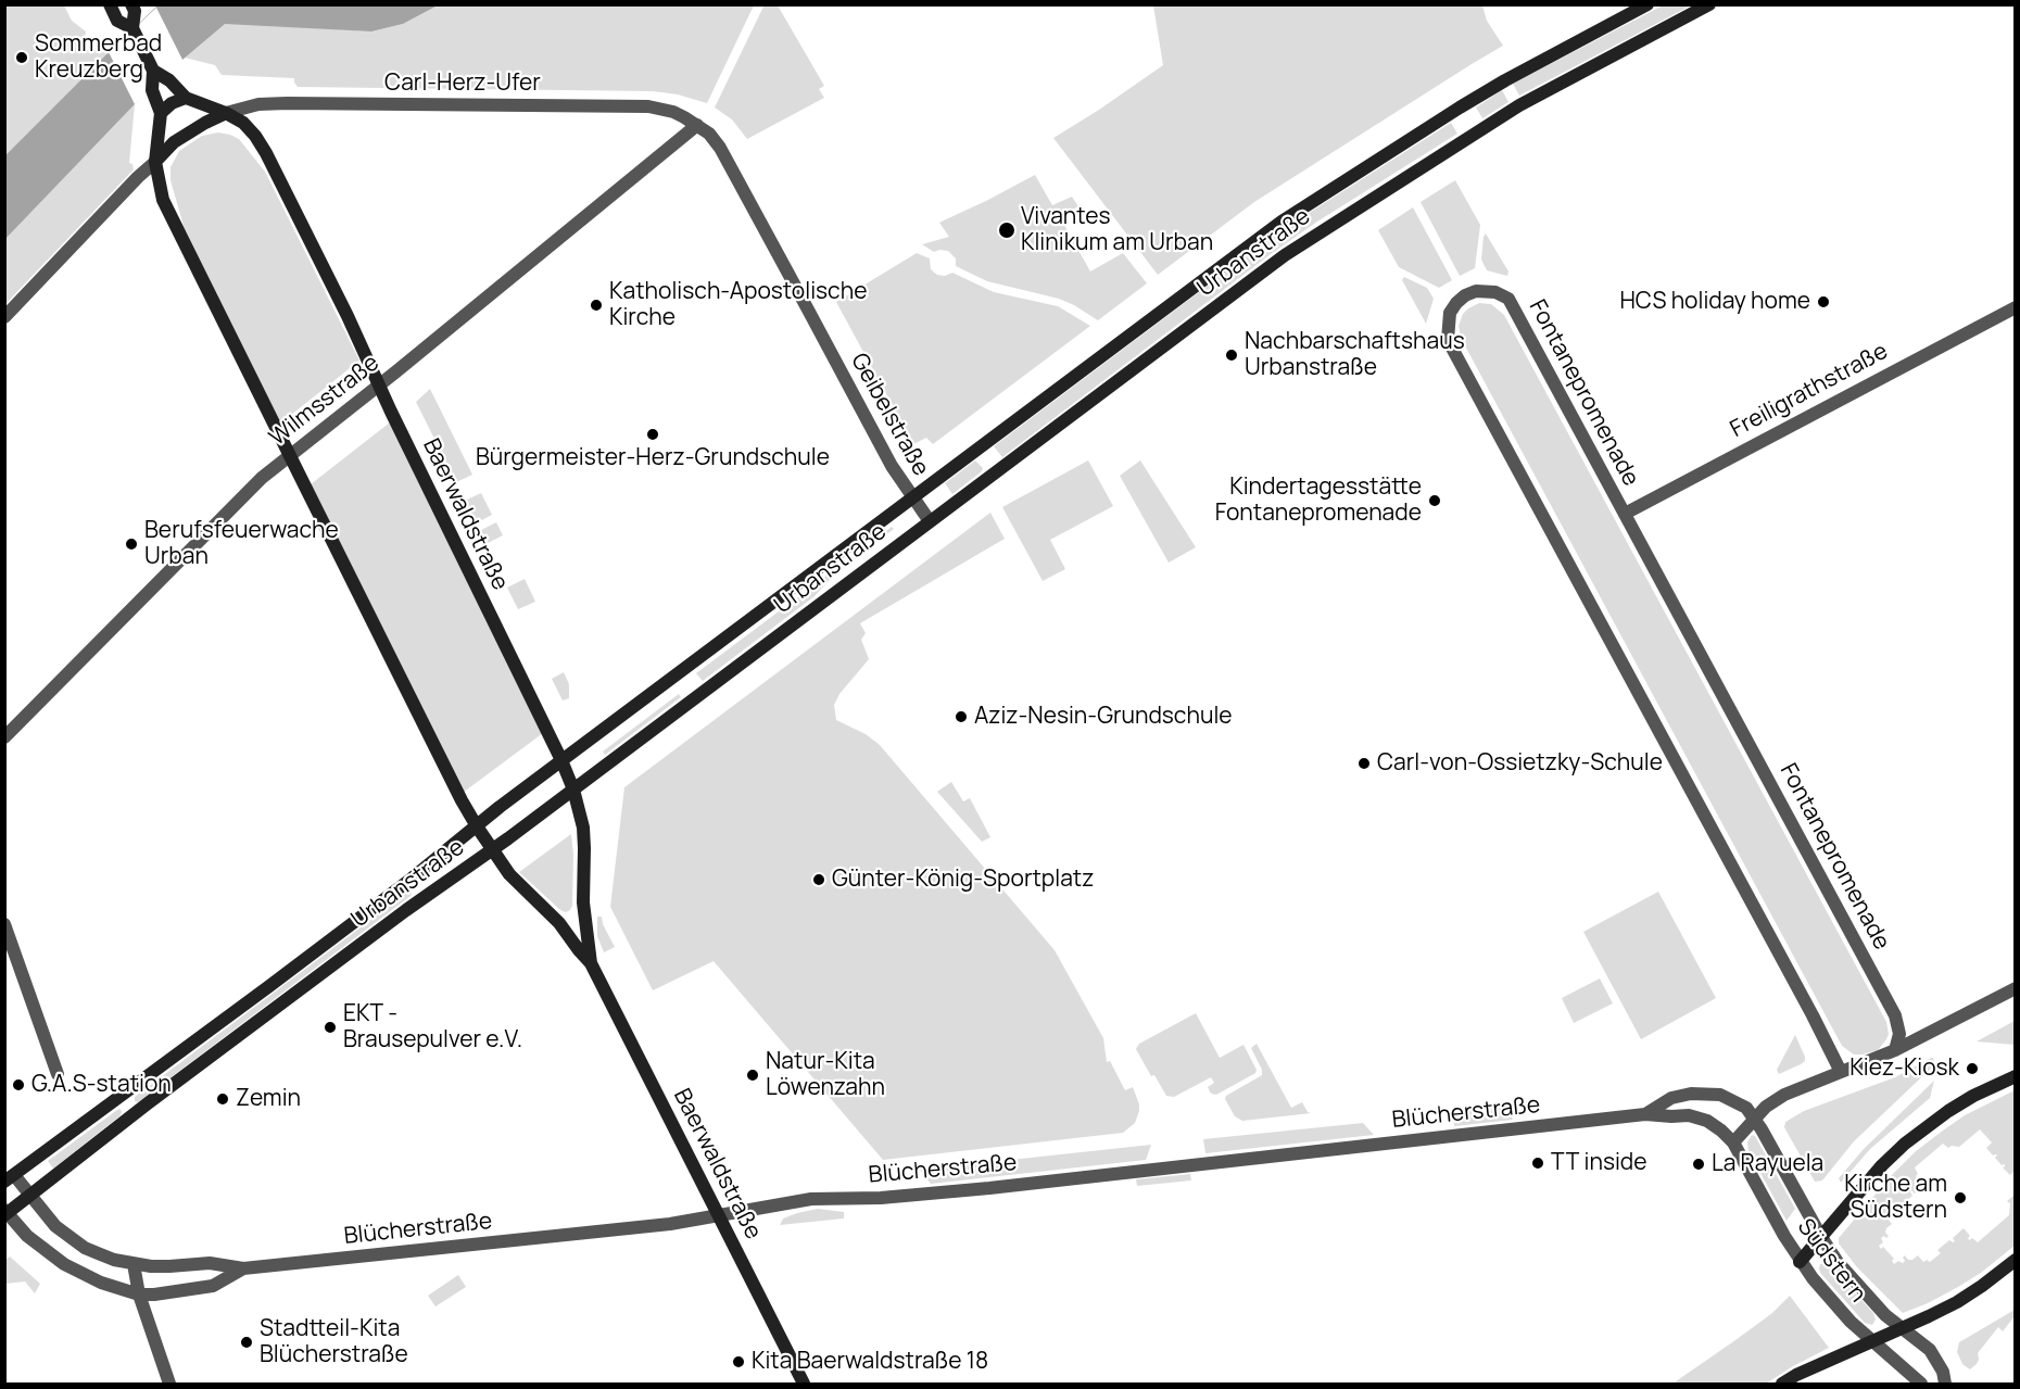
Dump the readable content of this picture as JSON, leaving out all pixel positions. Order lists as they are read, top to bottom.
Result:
{
  "streets": {
    "main road": ["Urbanstraße", "Baerwaldstraße", "Südstern"],
    "street": [
      "Carl-Herz-Ufer",
      "Freiligrathstraße",
      "Fontanepromenade",
      "Wilmsstraße",
      "Geibelstraße",
      "Blücherstraße"
    ]
  },
  "crossings": [
    ["Carl-Herz-Ufer", "Wilmsstraße"],
    ["Carl-Herz-Ufer", "Geibelstraße"],
    ["Carl-Herz-Ufer", "Baerwaldstraße"],
    ["Urbanstraße", "Geibelstraße"],
    ["Urbanstraße", "Baerwaldstraße"],
    ["Urbanstraße", "Blücherstraße"],
    ["Freiligrathstraße", "Fontanepromenade"],
    ["Wilmsstraße", "Geibelstraße"],
    ["Wilmsstraße", "Baerwaldstraße"],
    ["Baerwaldstraße", "Blücherstraße"],
    ["Blücherstraße", "Südstern"]
  ],
  "places": [
    "Sommerbad Kreuzberg",
    "Vivantes Klinikum am Urban",
    "HCS holiday home",
    "Katholisch-Apostolische Kirche",
    "Nachbarschaftshaus Urbanstraße",
    "Bürgermeister-Herz-Grundschule",
    "Kindertagesstätte Fontanepromenade",
    "Berufsfeuerwache Urban",
    "Aziz-Nesin-Grundschule",
    "Carl-von-Ossietzky-Schule",
    "Günter-König-Sportplatz",
    "EKT - Brausepulver e.V.",
    "Kiez-Kiosk",
    "Natur-Kita Löwenzahn",
    "G.A.S-station",
    "Zemin",
    "TT inside",
    "La Rayuela",
    "Kirche am Südstern",
    "Stadtteil-Kita Blücherstraße",
    "Kita Baerwaldstraße 18"
  ]
}
